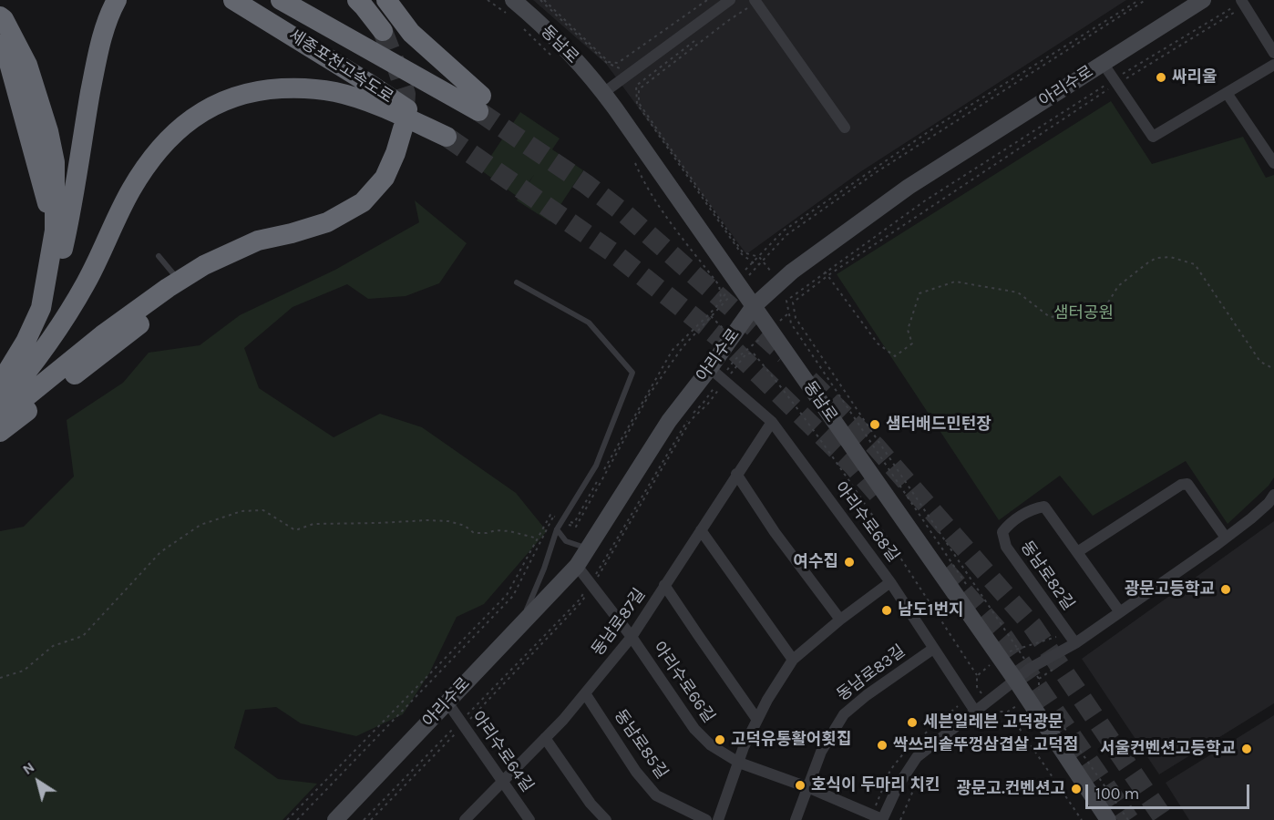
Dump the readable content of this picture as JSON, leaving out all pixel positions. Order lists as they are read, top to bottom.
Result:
{
  "streets": {
    "highway": ["세종포천고속도로"],
    "main road": ["동남로", "아리수로"],
    "street": [
      "아리수로68길",
      "동남로82길",
      "동남로87길",
      "동남로83길",
      "아리수로66길",
      "동남로85길",
      "아리수로64길"
    ]
  },
  "crossings": [
    ["동남로", "아리수로"],
    ["아리수로", "아리수로68길"],
    ["아리수로", "아리수로66길"],
    ["아리수로", "아리수로64길"],
    ["아리수로68길", "동남로87길"],
    ["아리수로68길", "동남로83길"],
    ["동남로87길", "아리수로66길"],
    ["동남로87길", "동남로85길"],
    ["동남로87길", "아리수로64길"],
    ["동남로83길", "아리수로66길"]
  ],
  "parks": ["샘터공원"],
  "places": [
    "싸리울",
    "샘터배드민턴장",
    "여수집",
    "광문고등학교",
    "남도1번지",
    "세븐일레븐 고덕광문",
    "고덕유통활어횟집",
    "싹쓰리솥뚜껑삼겹살 고덕점",
    "서울컨벤션고등학교",
    "호식이 두마리 치킨",
    "광문고.컨벤션고"
  ],
  "scale_bar": "100 m",
  "north": "top left"
}
